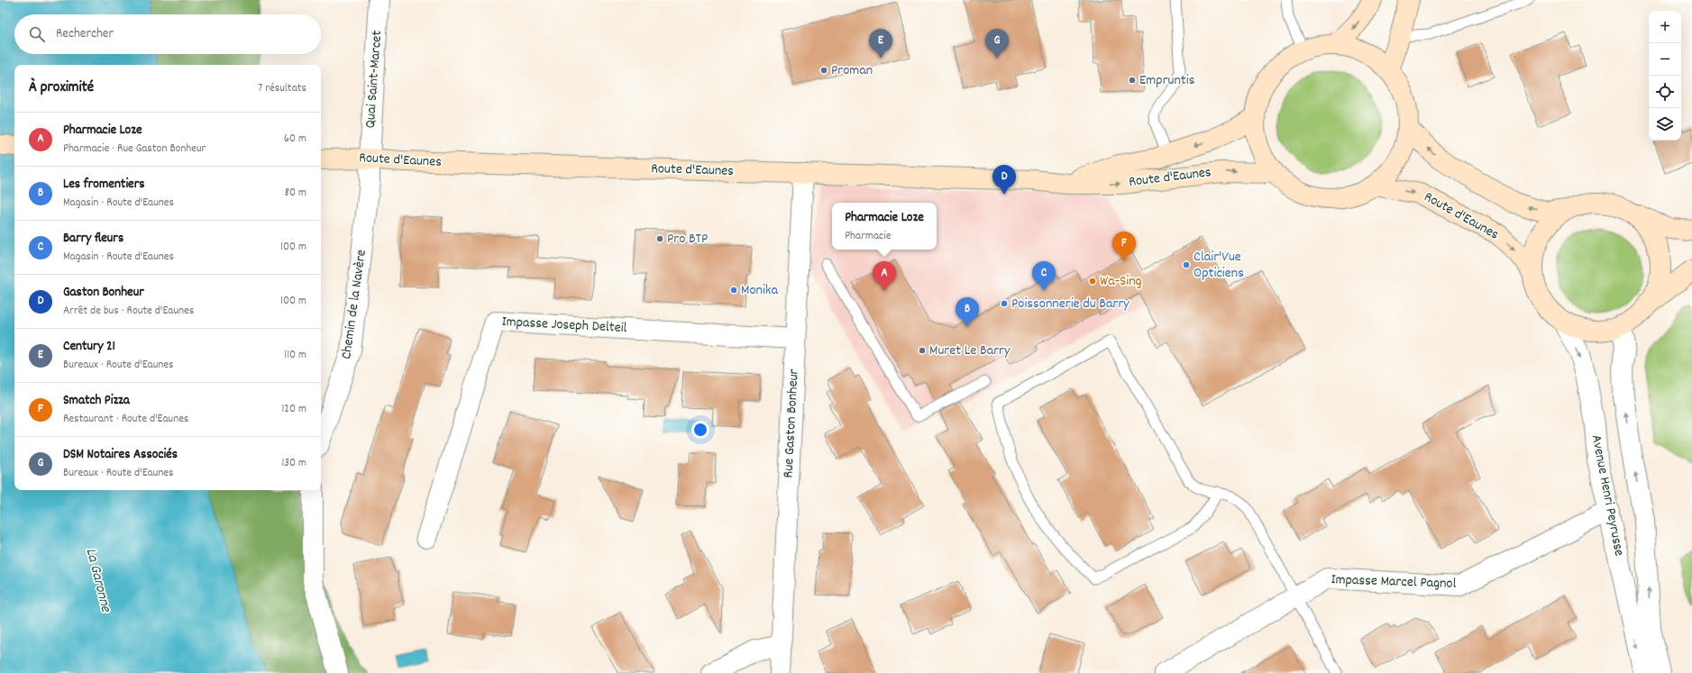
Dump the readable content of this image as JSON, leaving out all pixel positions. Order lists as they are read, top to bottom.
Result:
{
  "streets": {
    "main road": ["Route d'Eaunes"],
    "street": [
      "Quai Saint-Marcet",
      "Chemin de la Navère",
      "Impasse Joseph Delteil",
      "Rue Gaston Bonheur",
      "Avenue Henri Peyrusse",
      "Impasse Marcel Pagnol"
    ]
  },
  "crossings": [
    ["Quai Saint-Marcet", "Route d'Eaunes"],
    ["Quai Saint-Marcet", "Chemin de la Navère"],
    ["Route d'Eaunes", "Chemin de la Navère"],
    ["Route d'Eaunes", "Rue Gaston Bonheur"],
    ["Route d'Eaunes", "Avenue Henri Peyrusse"],
    ["Impasse Joseph Delteil", "Rue Gaston Bonheur"],
    ["Avenue Henri Peyrusse", "Impasse Marcel Pagnol"]
  ],
  "water": ["La Garonne"],
  "places": [
    "Proman",
    "Empruntis",
    "Pro BTP",
    "Clair'Vue Opticiens",
    "Wa-Sing",
    "Monika",
    "Poissonnerie du Barry",
    "Muret Le Barry"
  ],
  "page": {
    "map_buttons": ["+", "−"],
    "search": "Rechercher",
    "pins": [
      "E",
      "G",
      "D",
      "F",
      "A",
      "C",
      "B"
    ],
    "heading": ["À proximité", "7 résultats"],
    "list": [
      {
        "mark": "A",
        "name": "Pharmacie Loze",
        "note": "Pharmacie · Rue Gaston Bonheur",
        "value": "60 m"
      },
      {
        "mark": "B",
        "name": "Les fromentiers",
        "note": "Magasin · Route d'Eaunes",
        "value": "80 m"
      },
      {
        "mark": "C",
        "name": "Barry fleurs",
        "note": "Magasin · Route d'Eaunes",
        "value": "100 m"
      },
      {
        "mark": "D",
        "name": "Gaston Bonheur",
        "note": "Arrêt de bus · Route d'Eaunes",
        "value": "100 m"
      },
      {
        "mark": "E",
        "name": "Century 21",
        "note": "Bureaux · Route d'Eaunes",
        "value": "110 m"
      },
      {
        "mark": "F",
        "name": "Smatch Pizza",
        "note": "Restaurant · Route d'Eaunes",
        "value": "120 m"
      },
      {
        "mark": "G",
        "name": "DSM Notaires Associés",
        "note": "Bureaux · Route d'Eaunes",
        "value": "130 m"
      }
    ],
    "popup": ["Pharmacie Loze", "Pharmacie"]
  }
}
